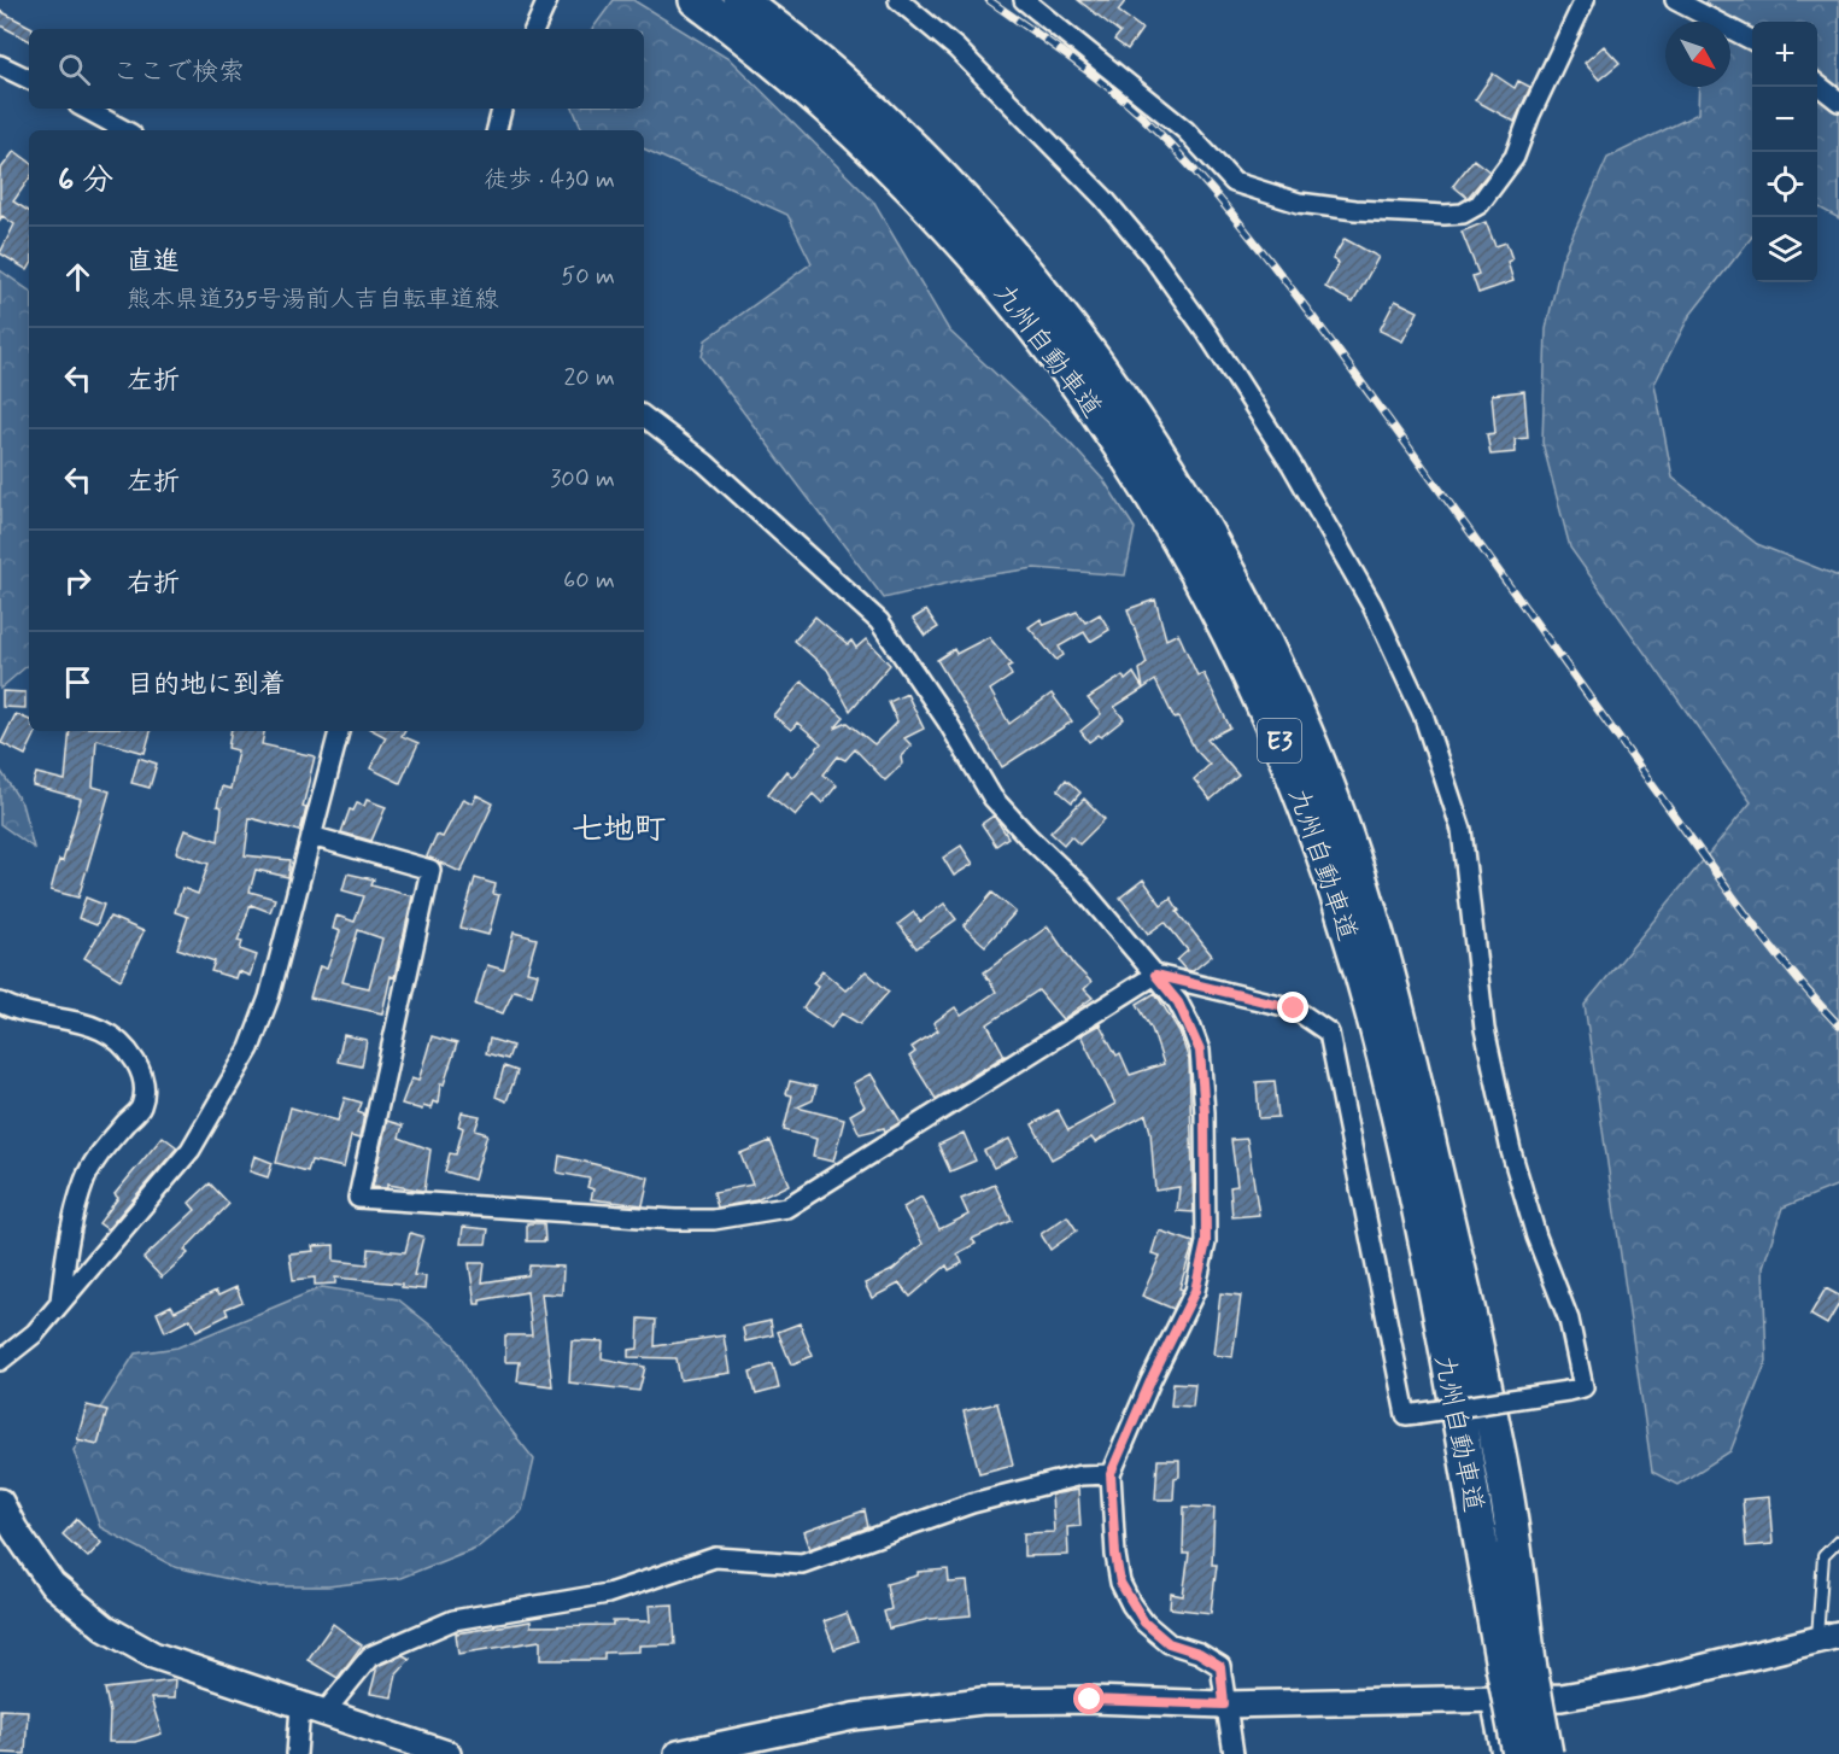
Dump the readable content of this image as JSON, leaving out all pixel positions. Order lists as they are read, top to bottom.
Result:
{
  "streets": {
    "highway": ["九州自動車道", "E3"]
  },
  "districts": ["七地町"],
  "north": "bottom right",
  "page": {
    "map_buttons": ["+", "−"],
    "search": "ここで検索",
    "heading": ["6 分", "徒歩 · 430 m"],
    "list": [
      ["直進", "熊本県道335号湯前人吉自転車道線", "50 m"],
      ["左折", "20 m"],
      ["左折", "300 m"],
      ["右折", "60 m"],
      "目的地に到着"
    ]
  }
}
